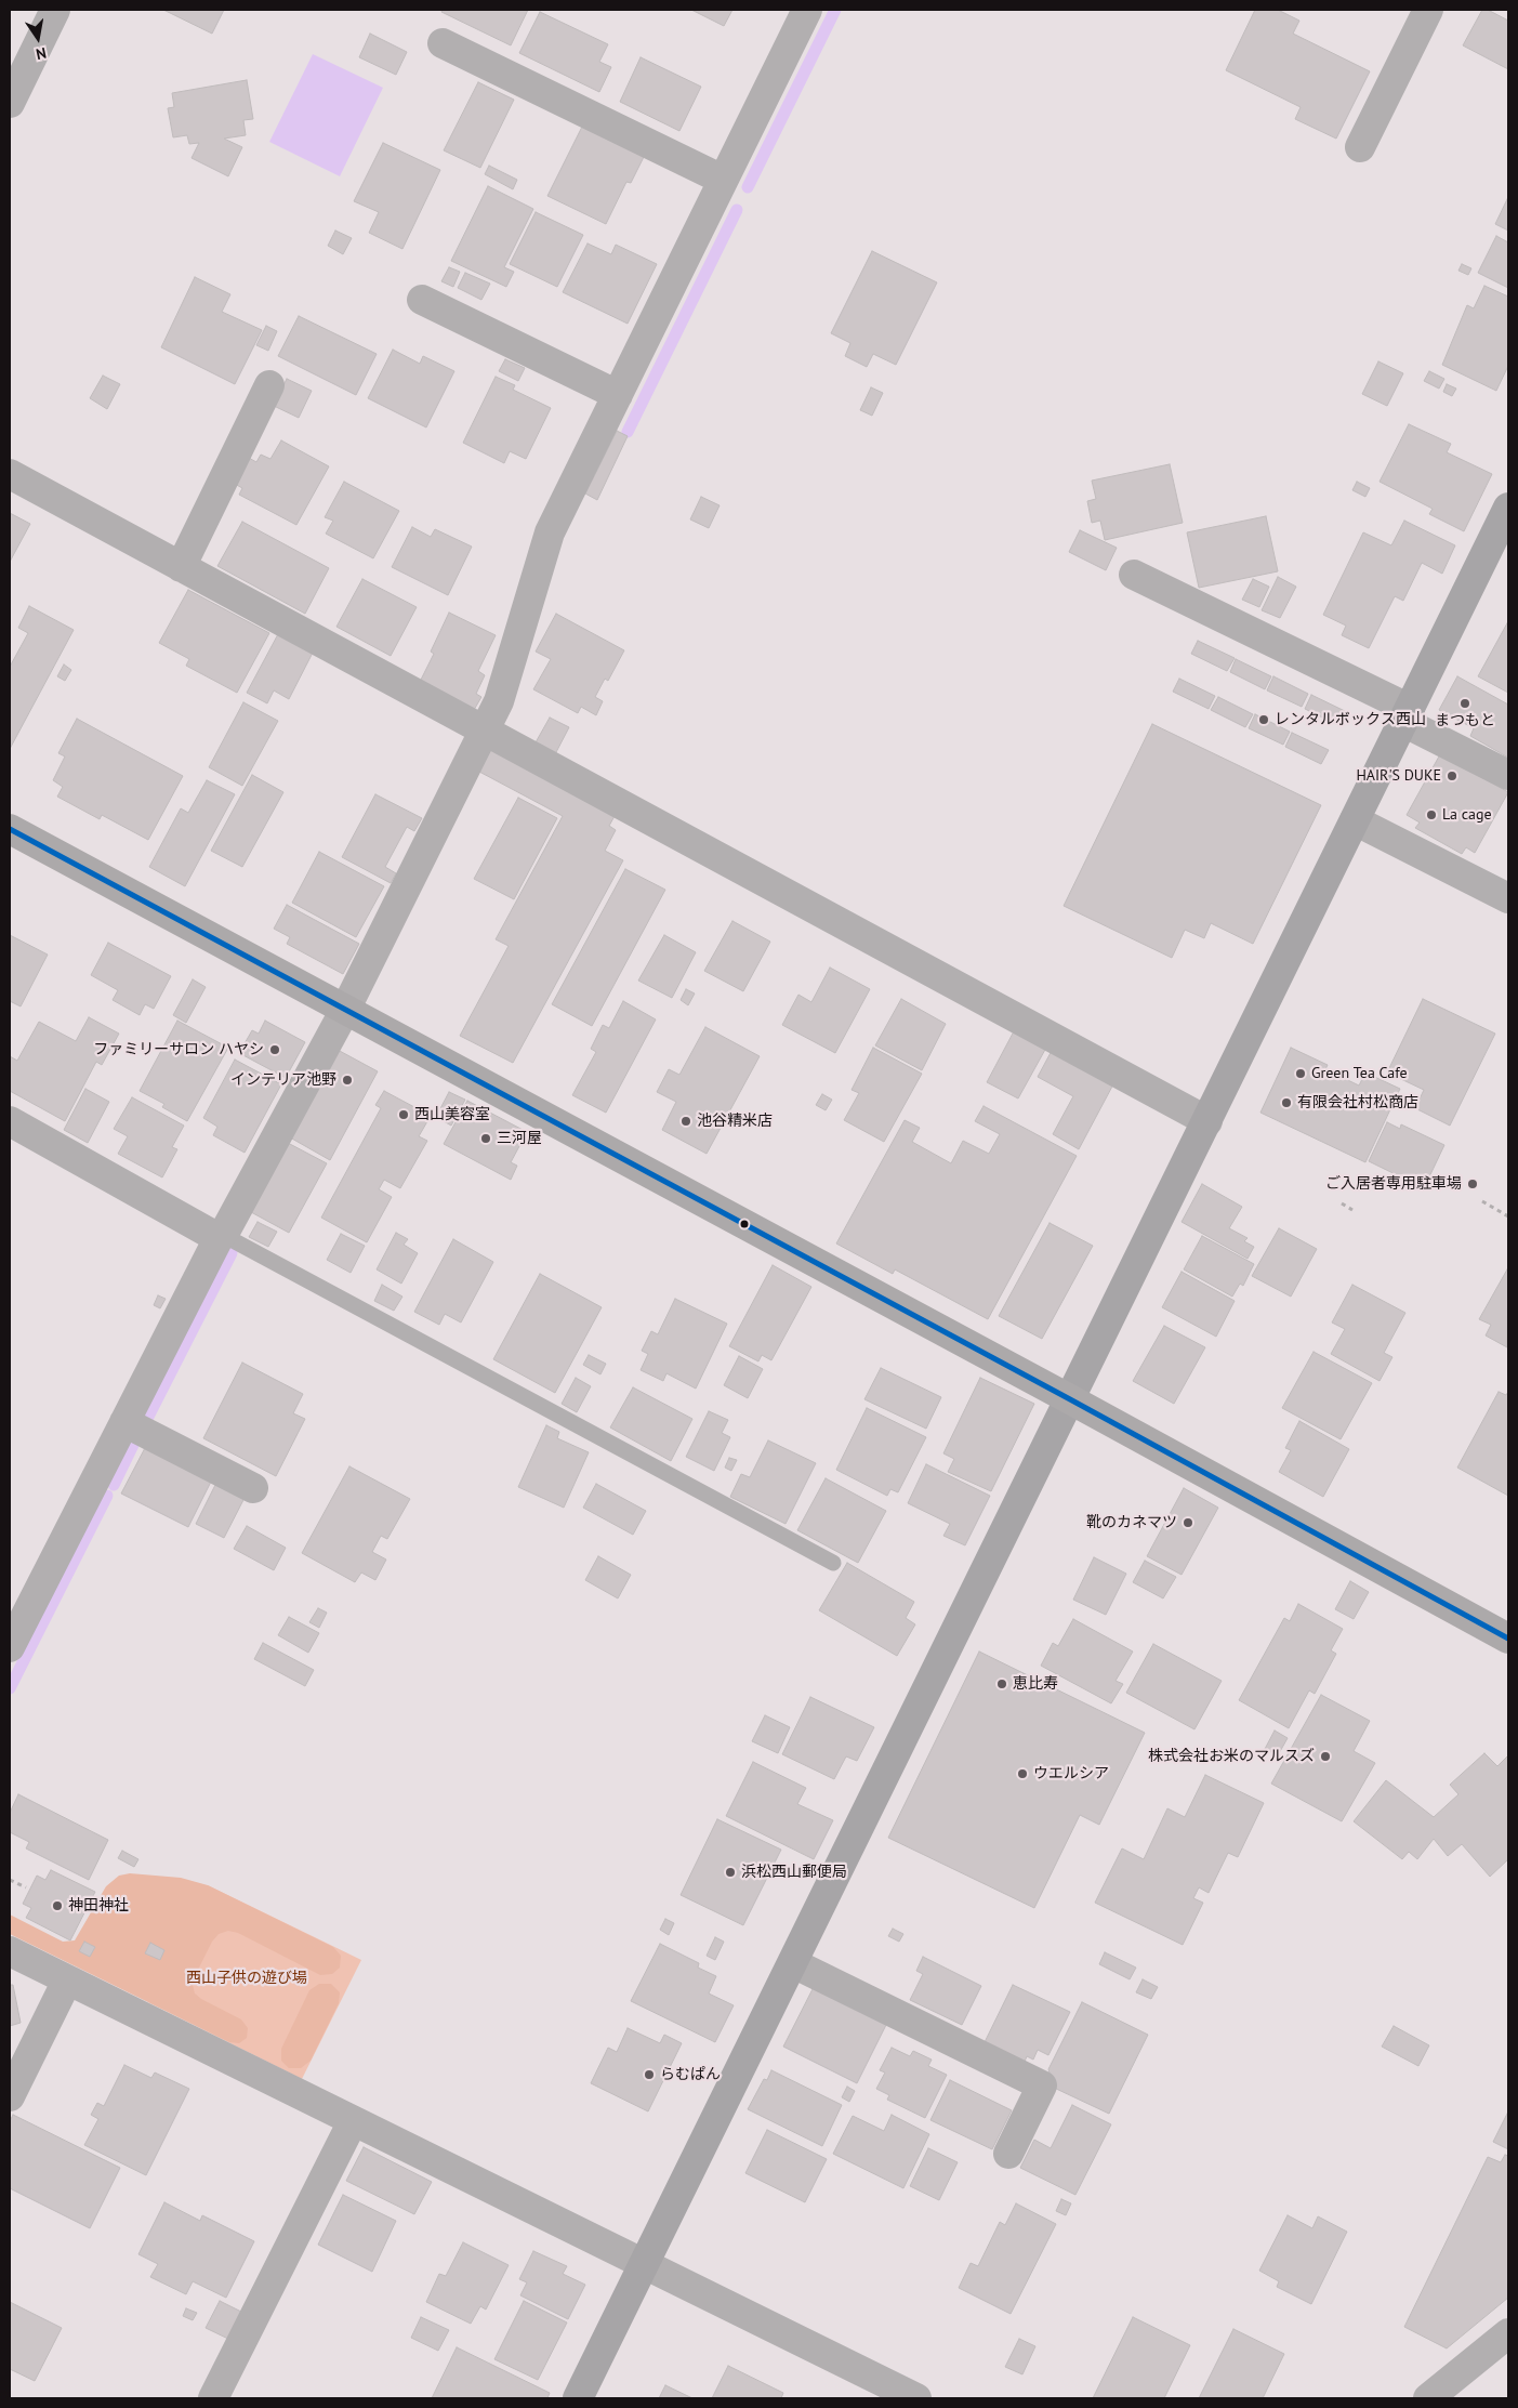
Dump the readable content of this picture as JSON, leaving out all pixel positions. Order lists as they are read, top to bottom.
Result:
{
  "parks": ["西山子供の遊び場"],
  "places": [
    "まつもと",
    "レンタルボックス西山",
    "HAIR'S DUKE",
    "La cage",
    "ファミリーサロン ハヤシ",
    "Green Tea Cafe",
    "インテリア池野",
    "有限会社村松商店",
    "西山美容室",
    "池谷精米店",
    "三河屋",
    "ご入居者専用駐車場",
    "靴のカネマツ",
    "恵比寿",
    "株式会社お米のマルスズ",
    "ウエルシア",
    "浜松西山郵便局",
    "神田神社",
    "らむぱん"
  ],
  "north": "bottom"
}
